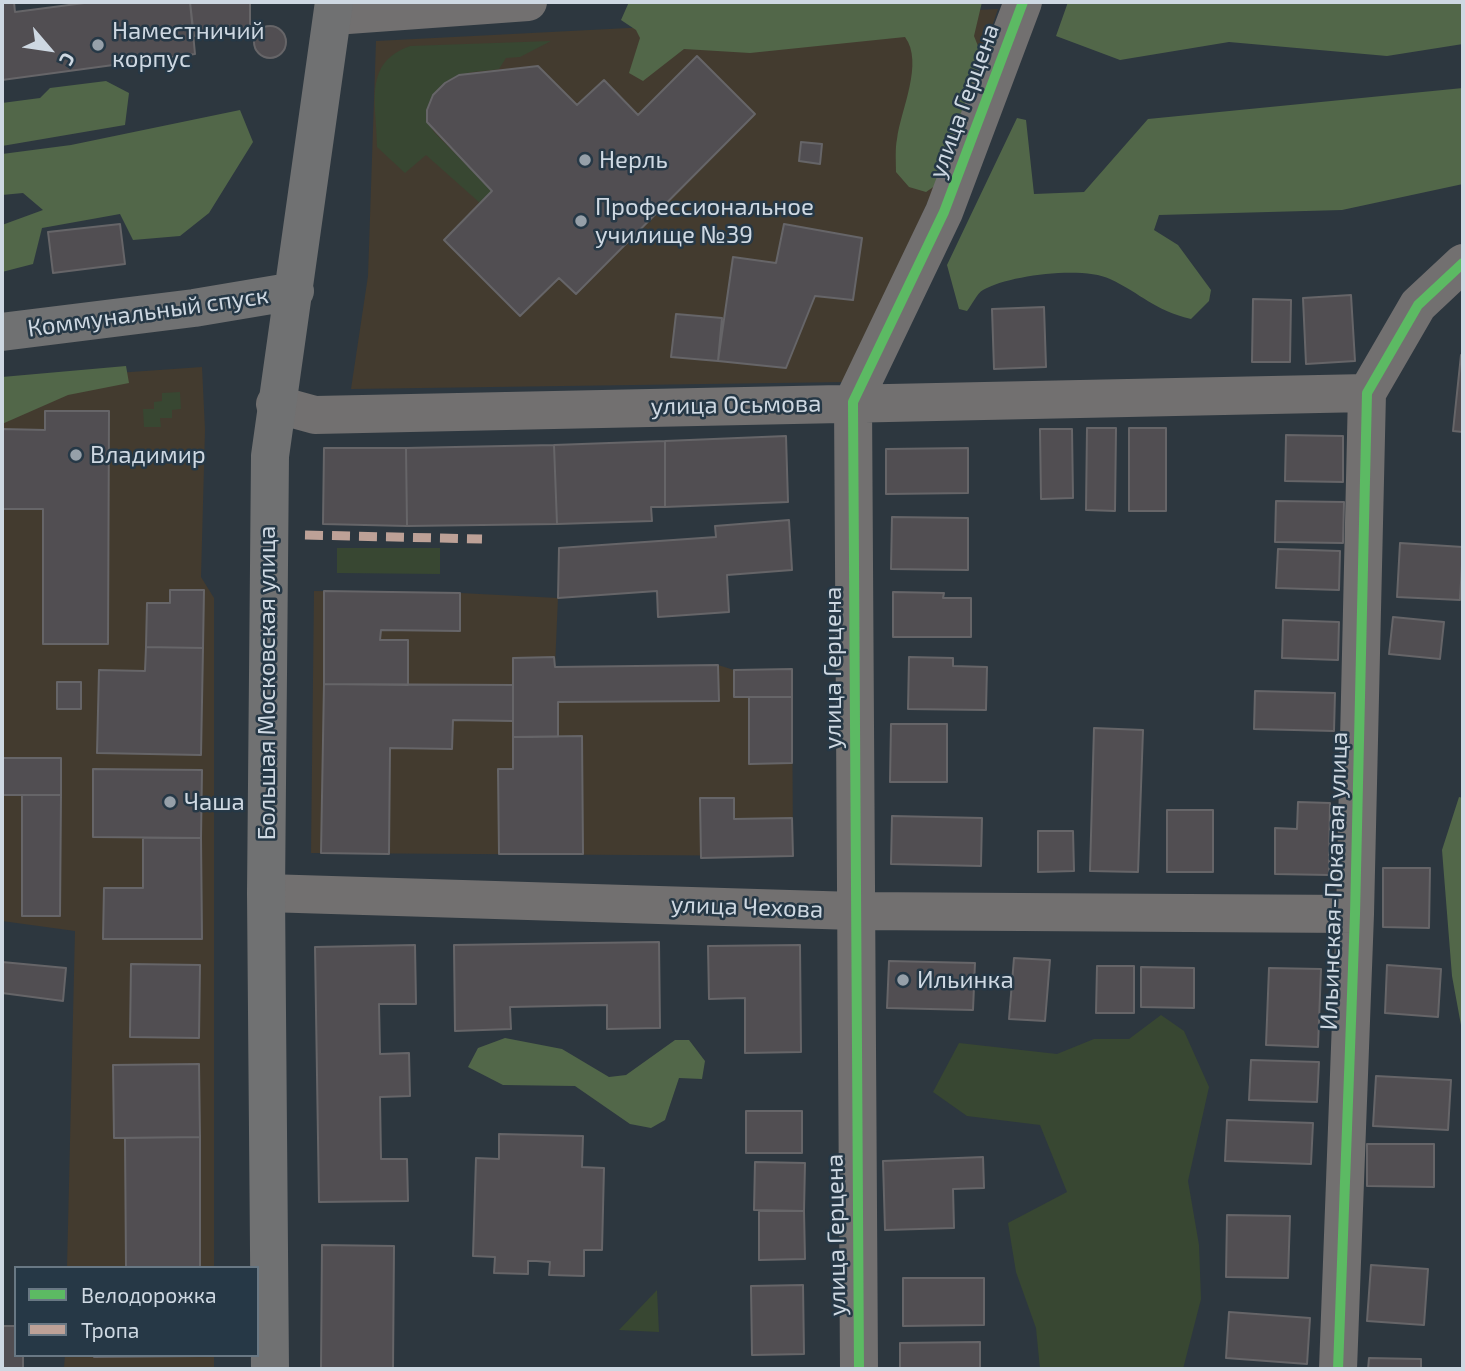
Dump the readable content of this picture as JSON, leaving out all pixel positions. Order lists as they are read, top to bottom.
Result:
{
  "streets": {
    "main road": ["Коммунальный спуск", "Большая Московская улица"],
    "street": [
      "улица Герцена",
      "улица Осьмова",
      "Ильинская-Покатая улица",
      "улица Чехова"
    ]
  },
  "crossings": [
    ["улица Герцена", "улица Осьмова"],
    ["улица Герцена", "улица Чехова"],
    ["Коммунальный спуск", "Большая Московская улица"],
    ["улица Осьмова", "Большая Московская улица"],
    ["улица Осьмова", "Ильинская-Покатая улица"],
    ["Большая Московская улица", "улица Чехова"],
    ["Ильинская-Покатая улица", "улица Чехова"]
  ],
  "places": [
    "Наместничий корпус",
    "Нерль",
    "Профессиональное училище №39",
    "Владимир",
    "Чаша",
    "Ильинка"
  ],
  "legend": ["Велодорожка", "Тропа"],
  "north": "bottom right"
}
